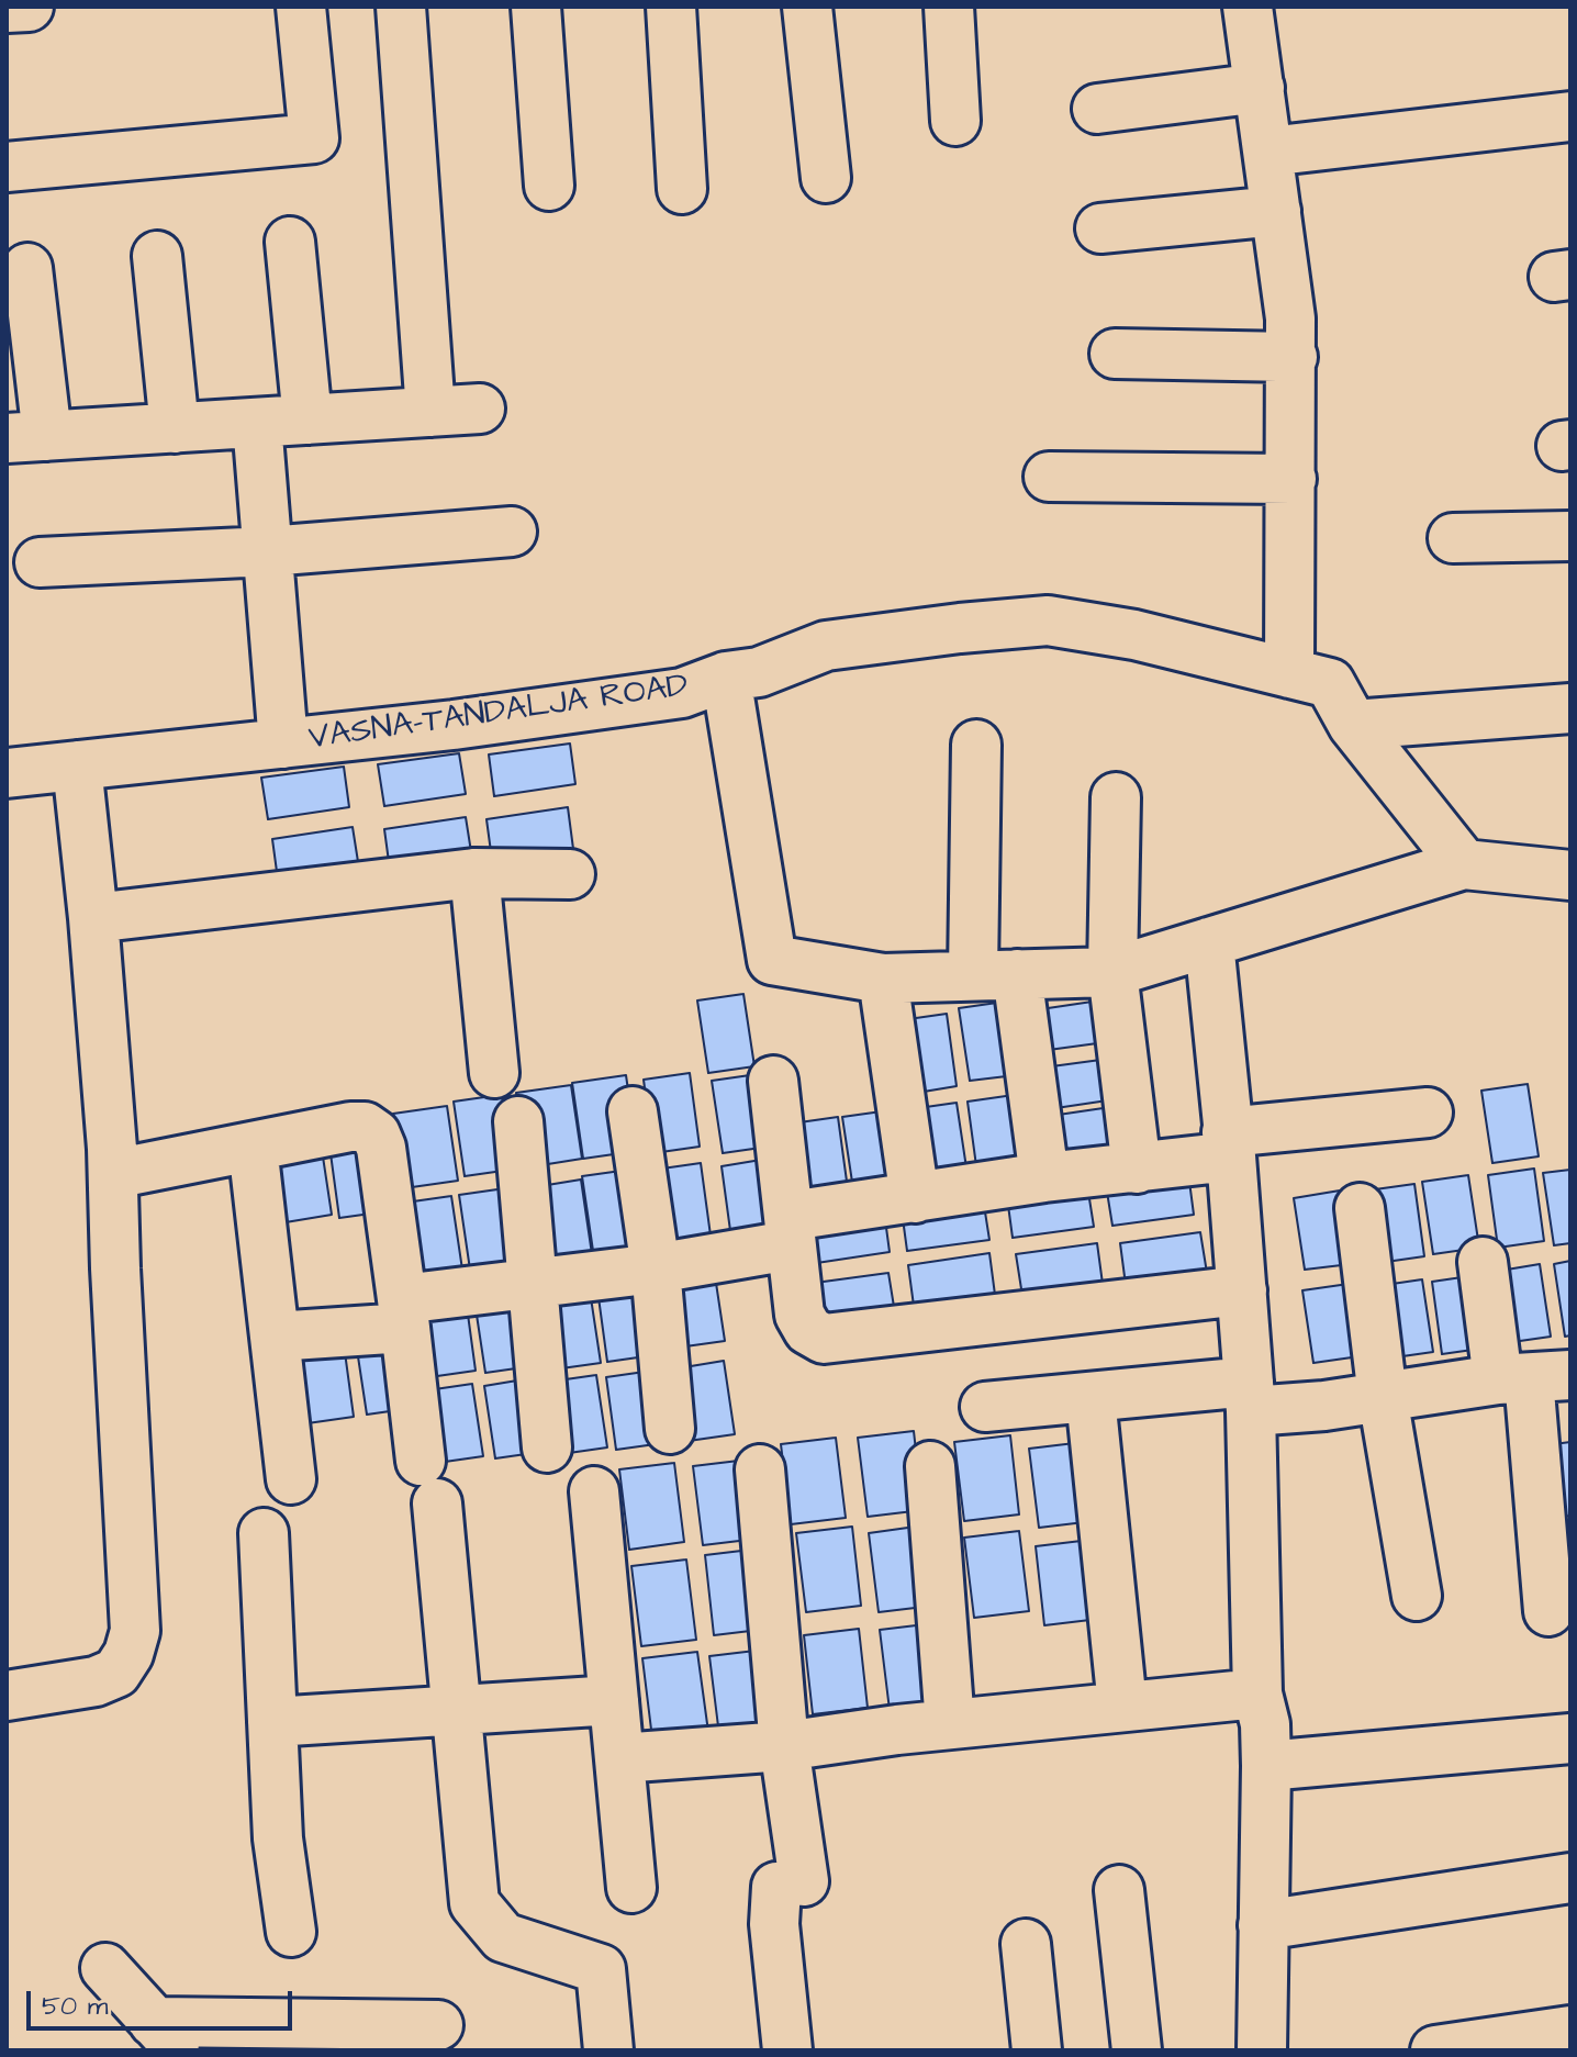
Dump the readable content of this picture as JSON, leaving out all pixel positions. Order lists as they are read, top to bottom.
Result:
{
  "streets": {
    "street": ["VASNA-TANDALJA ROAD"]
  },
  "scale_bar": "50 m"
}
